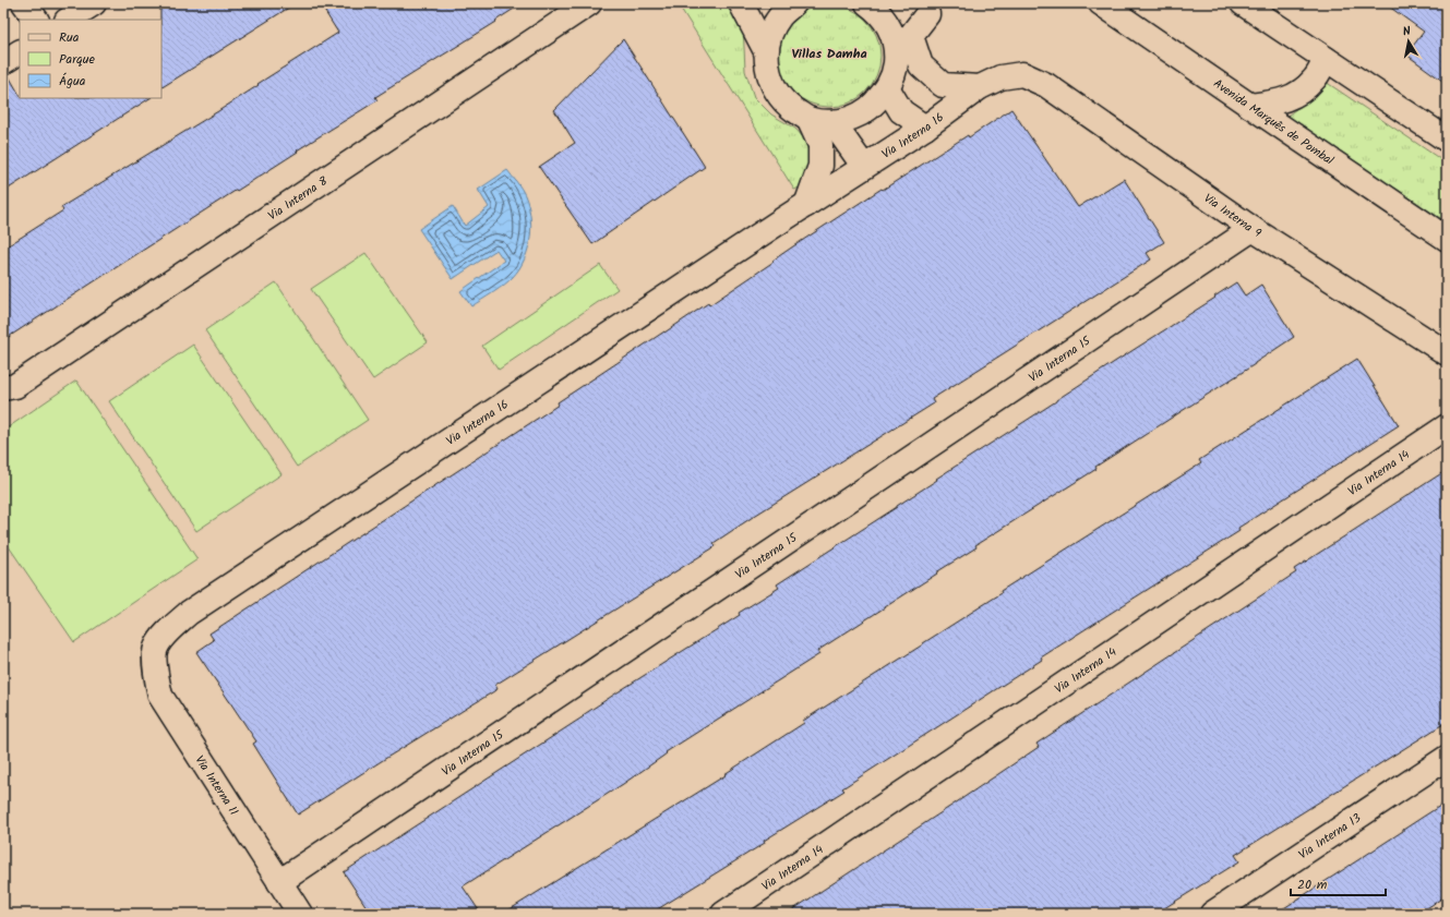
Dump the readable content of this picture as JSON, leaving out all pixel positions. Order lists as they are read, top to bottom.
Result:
{
  "streets": {
    "street": [
      "Avenida Marquês de Pombal",
      "Via Interna 16",
      "Via Interna 8",
      "Via Interna 9",
      "Via Interna 15",
      "Via Interna 14",
      "Via Interna 11",
      "Via Interna 13"
    ]
  },
  "crossings": [
    ["Via Interna 16", "Via Interna 9"],
    ["Via Interna 16", "Via Interna 11"],
    ["Via Interna 9", "Via Interna 15"],
    ["Via Interna 15", "Via Interna 11"]
  ],
  "districts": ["Villas Damha"],
  "legend": ["Rua", "Parque", "Água"],
  "scale_bar": "20 m",
  "north": "top"
}
